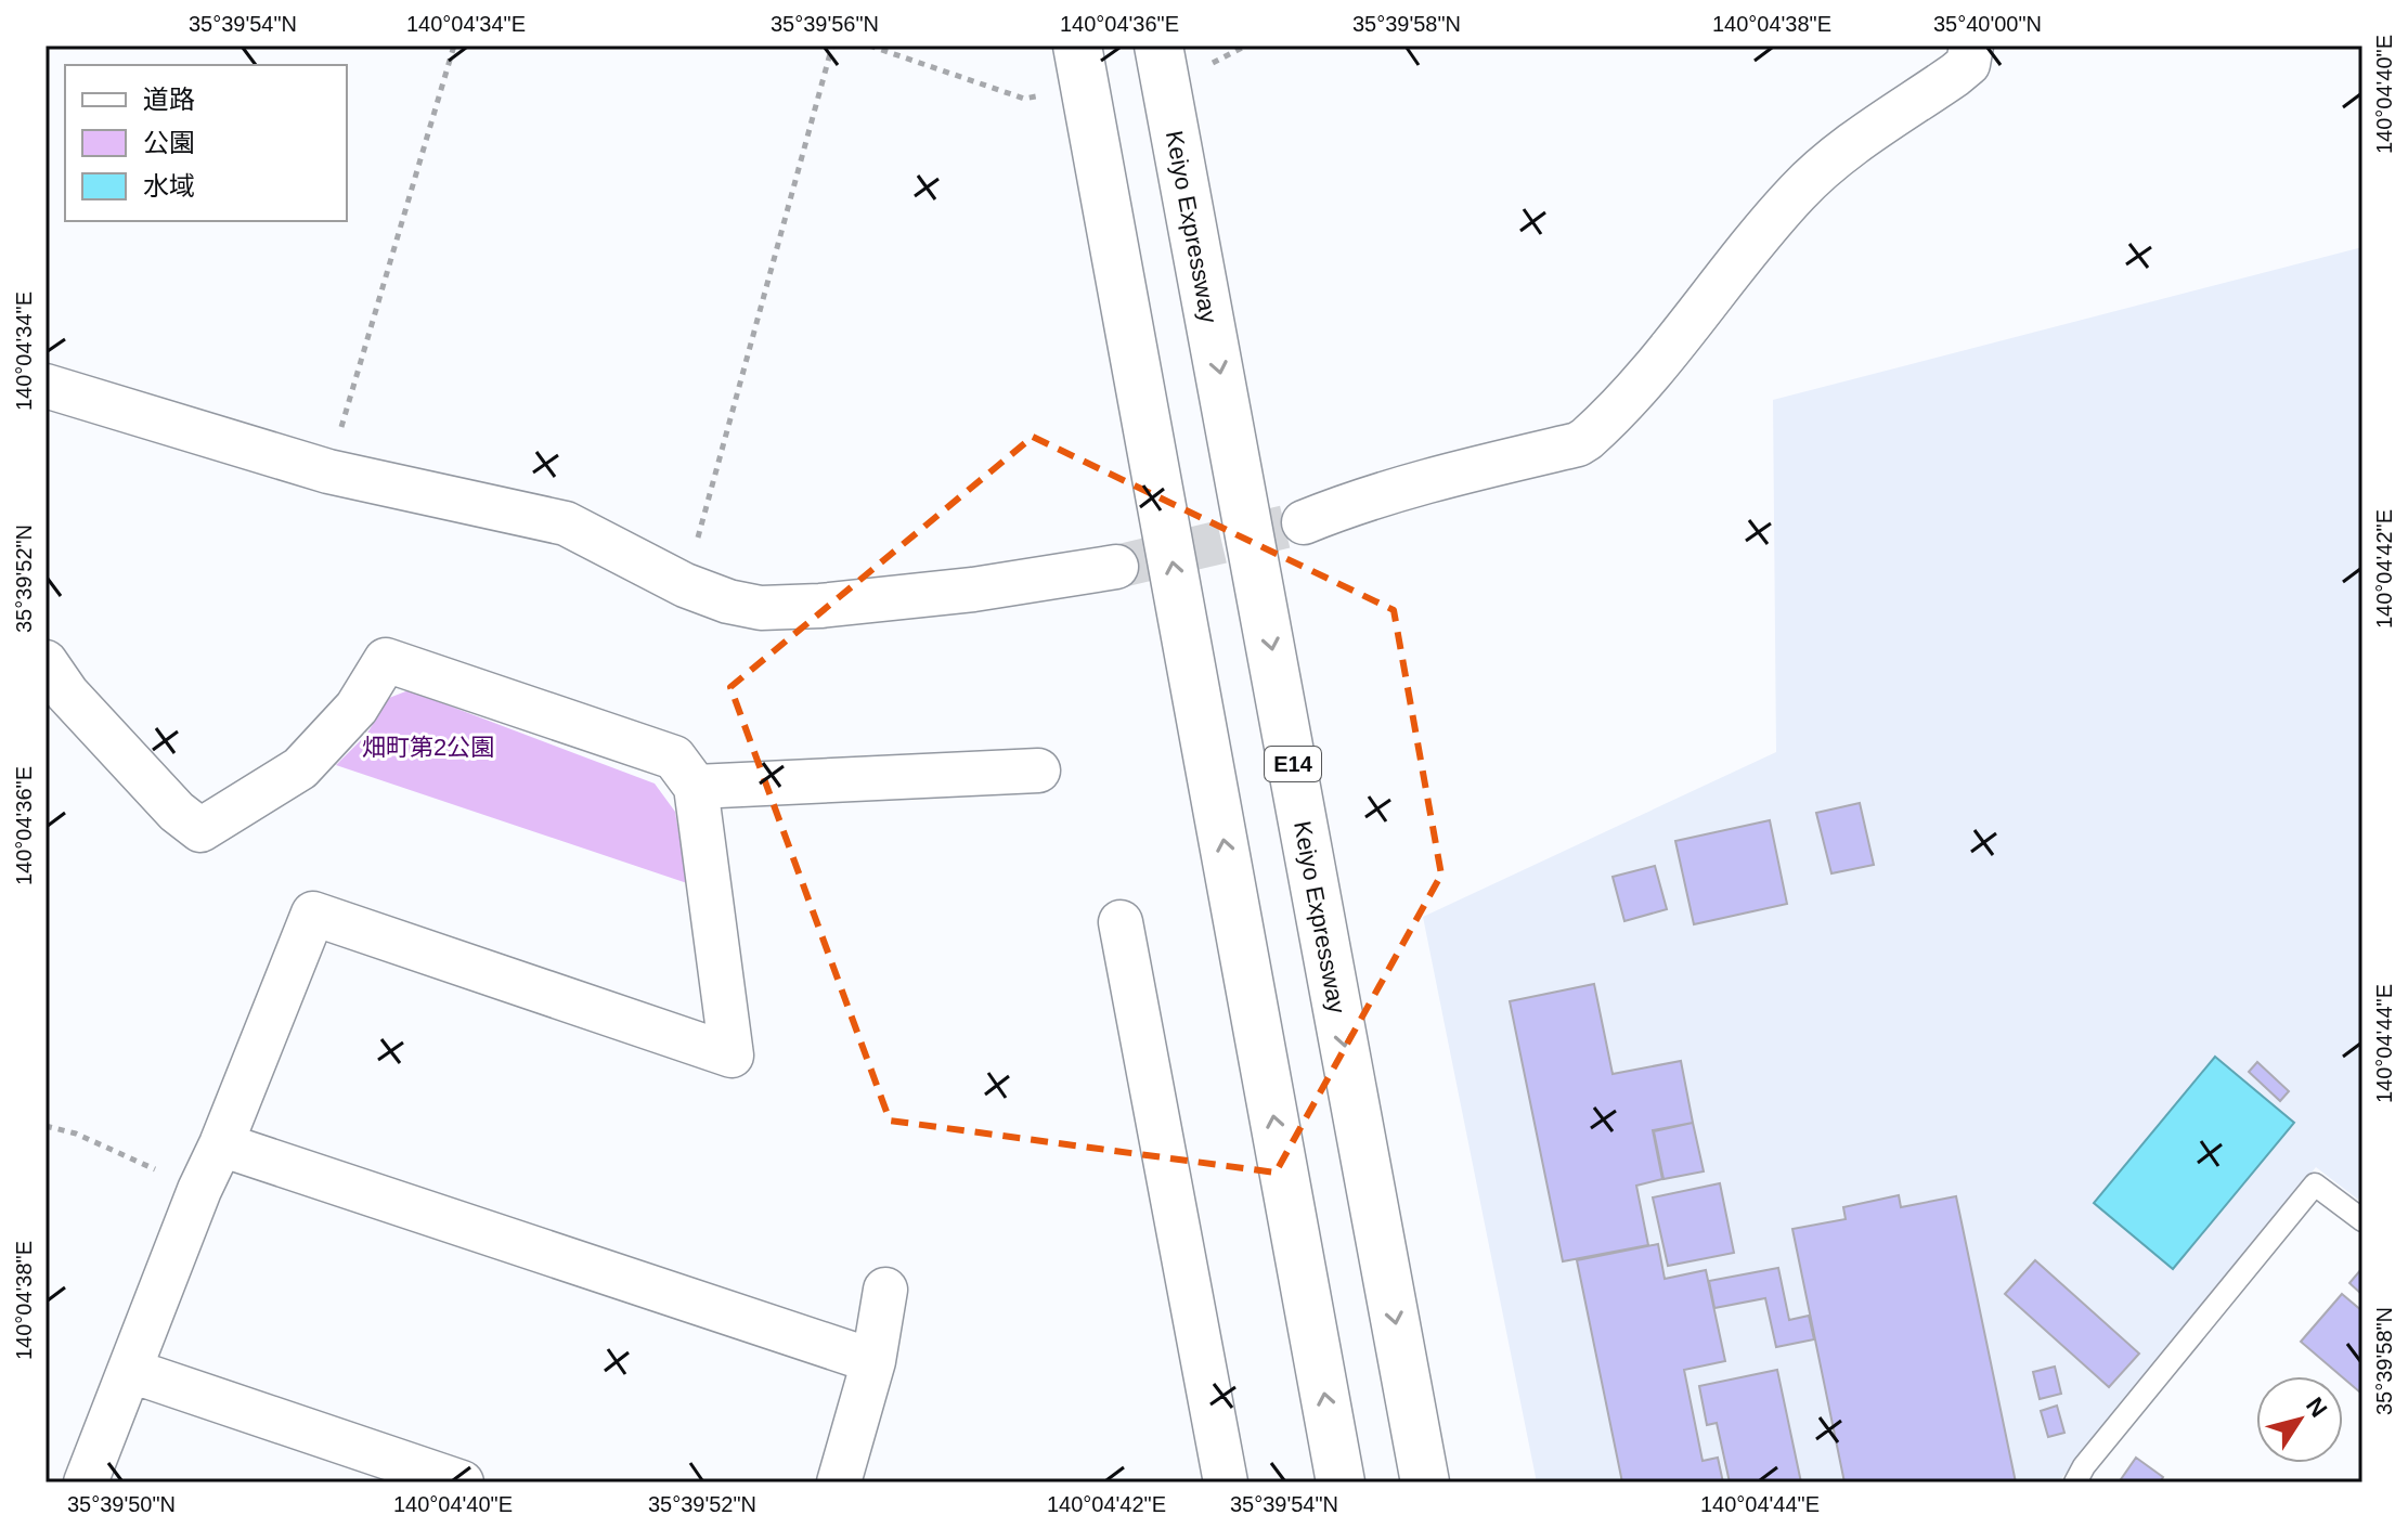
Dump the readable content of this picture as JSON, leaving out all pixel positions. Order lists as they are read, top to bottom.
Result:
{
  "streets": {
    "highway": ["Keiyo Expressway", "E14"]
  },
  "parks": ["畑町第2公園"],
  "legend": ["道路", "公園", "水域"],
  "north": "top right",
  "coordinates": [
    "35°39'54\"N",
    "140°04'34\"E",
    "35°39'56\"N",
    "140°04'36\"E",
    "35°39'58\"N",
    "140°04'38\"E",
    "35°40'00\"N",
    "140°04'40\"E",
    "140°04'42\"E",
    "35°39'52\"N",
    "140°04'44\"E",
    "35°39'50\"N"
  ]
}
